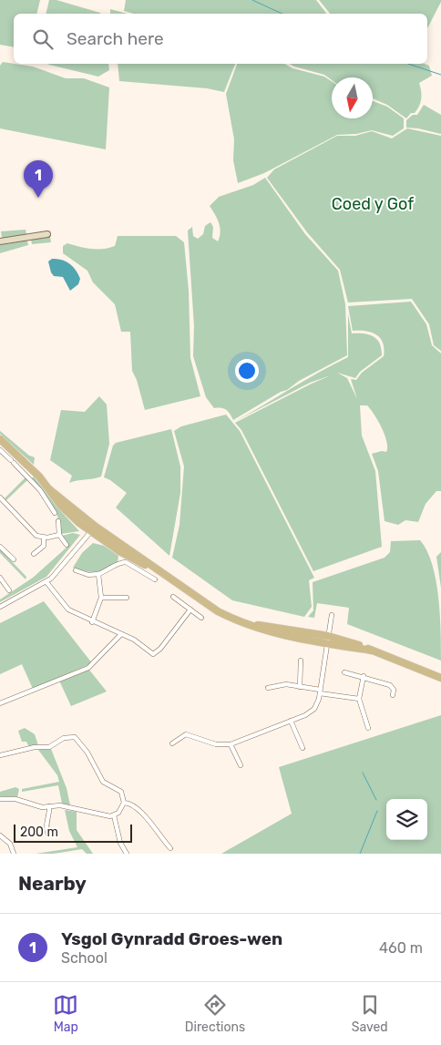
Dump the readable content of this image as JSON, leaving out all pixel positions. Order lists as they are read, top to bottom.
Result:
{
  "parks": ["Coed y Gof"],
  "scale_bar": "200 m",
  "north": "bottom",
  "page": {
    "search": "Search here",
    "pins": "1",
    "scale": "200 m",
    "heading": "Nearby",
    "list": [
      {
        "mark": "1",
        "name": "Ysgol Gynradd Groes-wen",
        "note": "School",
        "value": "460 m"
      }
    ],
    "nav": ["Map", "Directions", "Saved"]
  }
}
